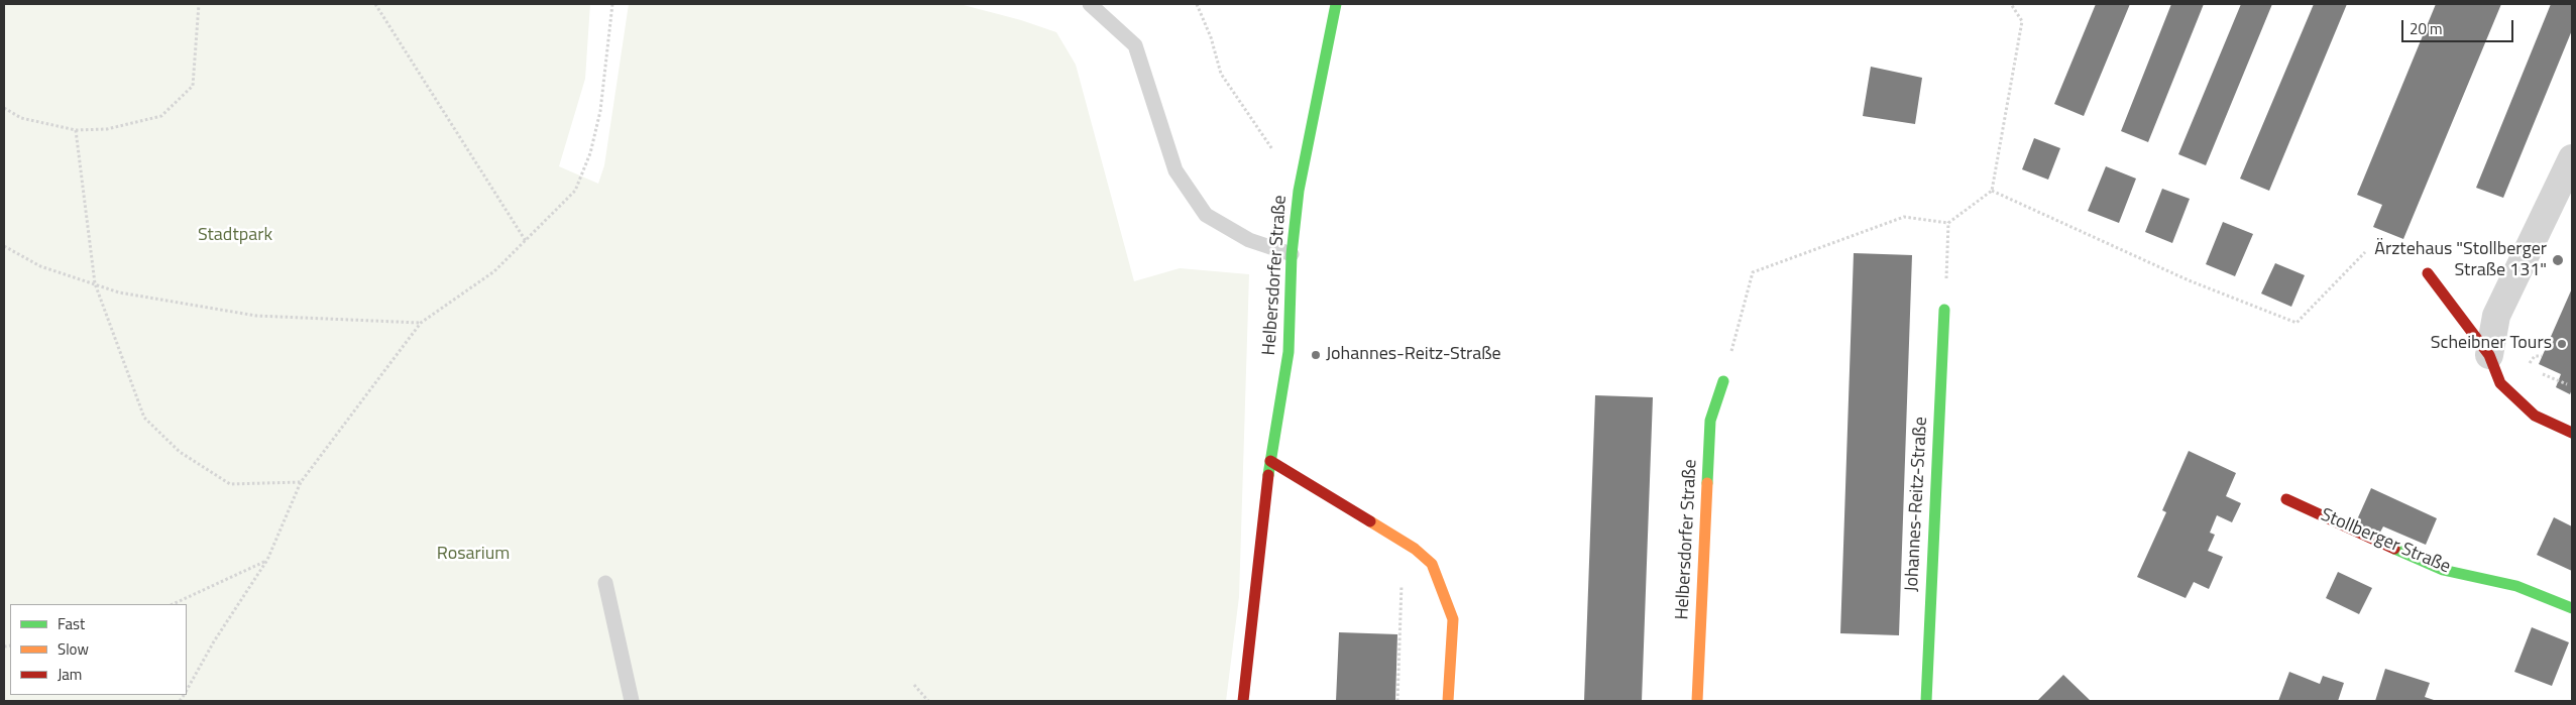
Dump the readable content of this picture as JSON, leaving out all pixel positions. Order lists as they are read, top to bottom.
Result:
{
  "streets": {
    "street": ["Helbersdorfer Straße", "Johannes-Reitz-Straße", "Stollberger Straße"]
  },
  "parks": ["Stadtpark", "Rosarium"],
  "places": ["Ärztehaus \"Stollberger Straße 131\"", "Scheibner Tours", "Johannes-Reitz-Straße"],
  "legend": ["Fast", "Slow", "Jam"],
  "scale_bar": "20 m"
}
